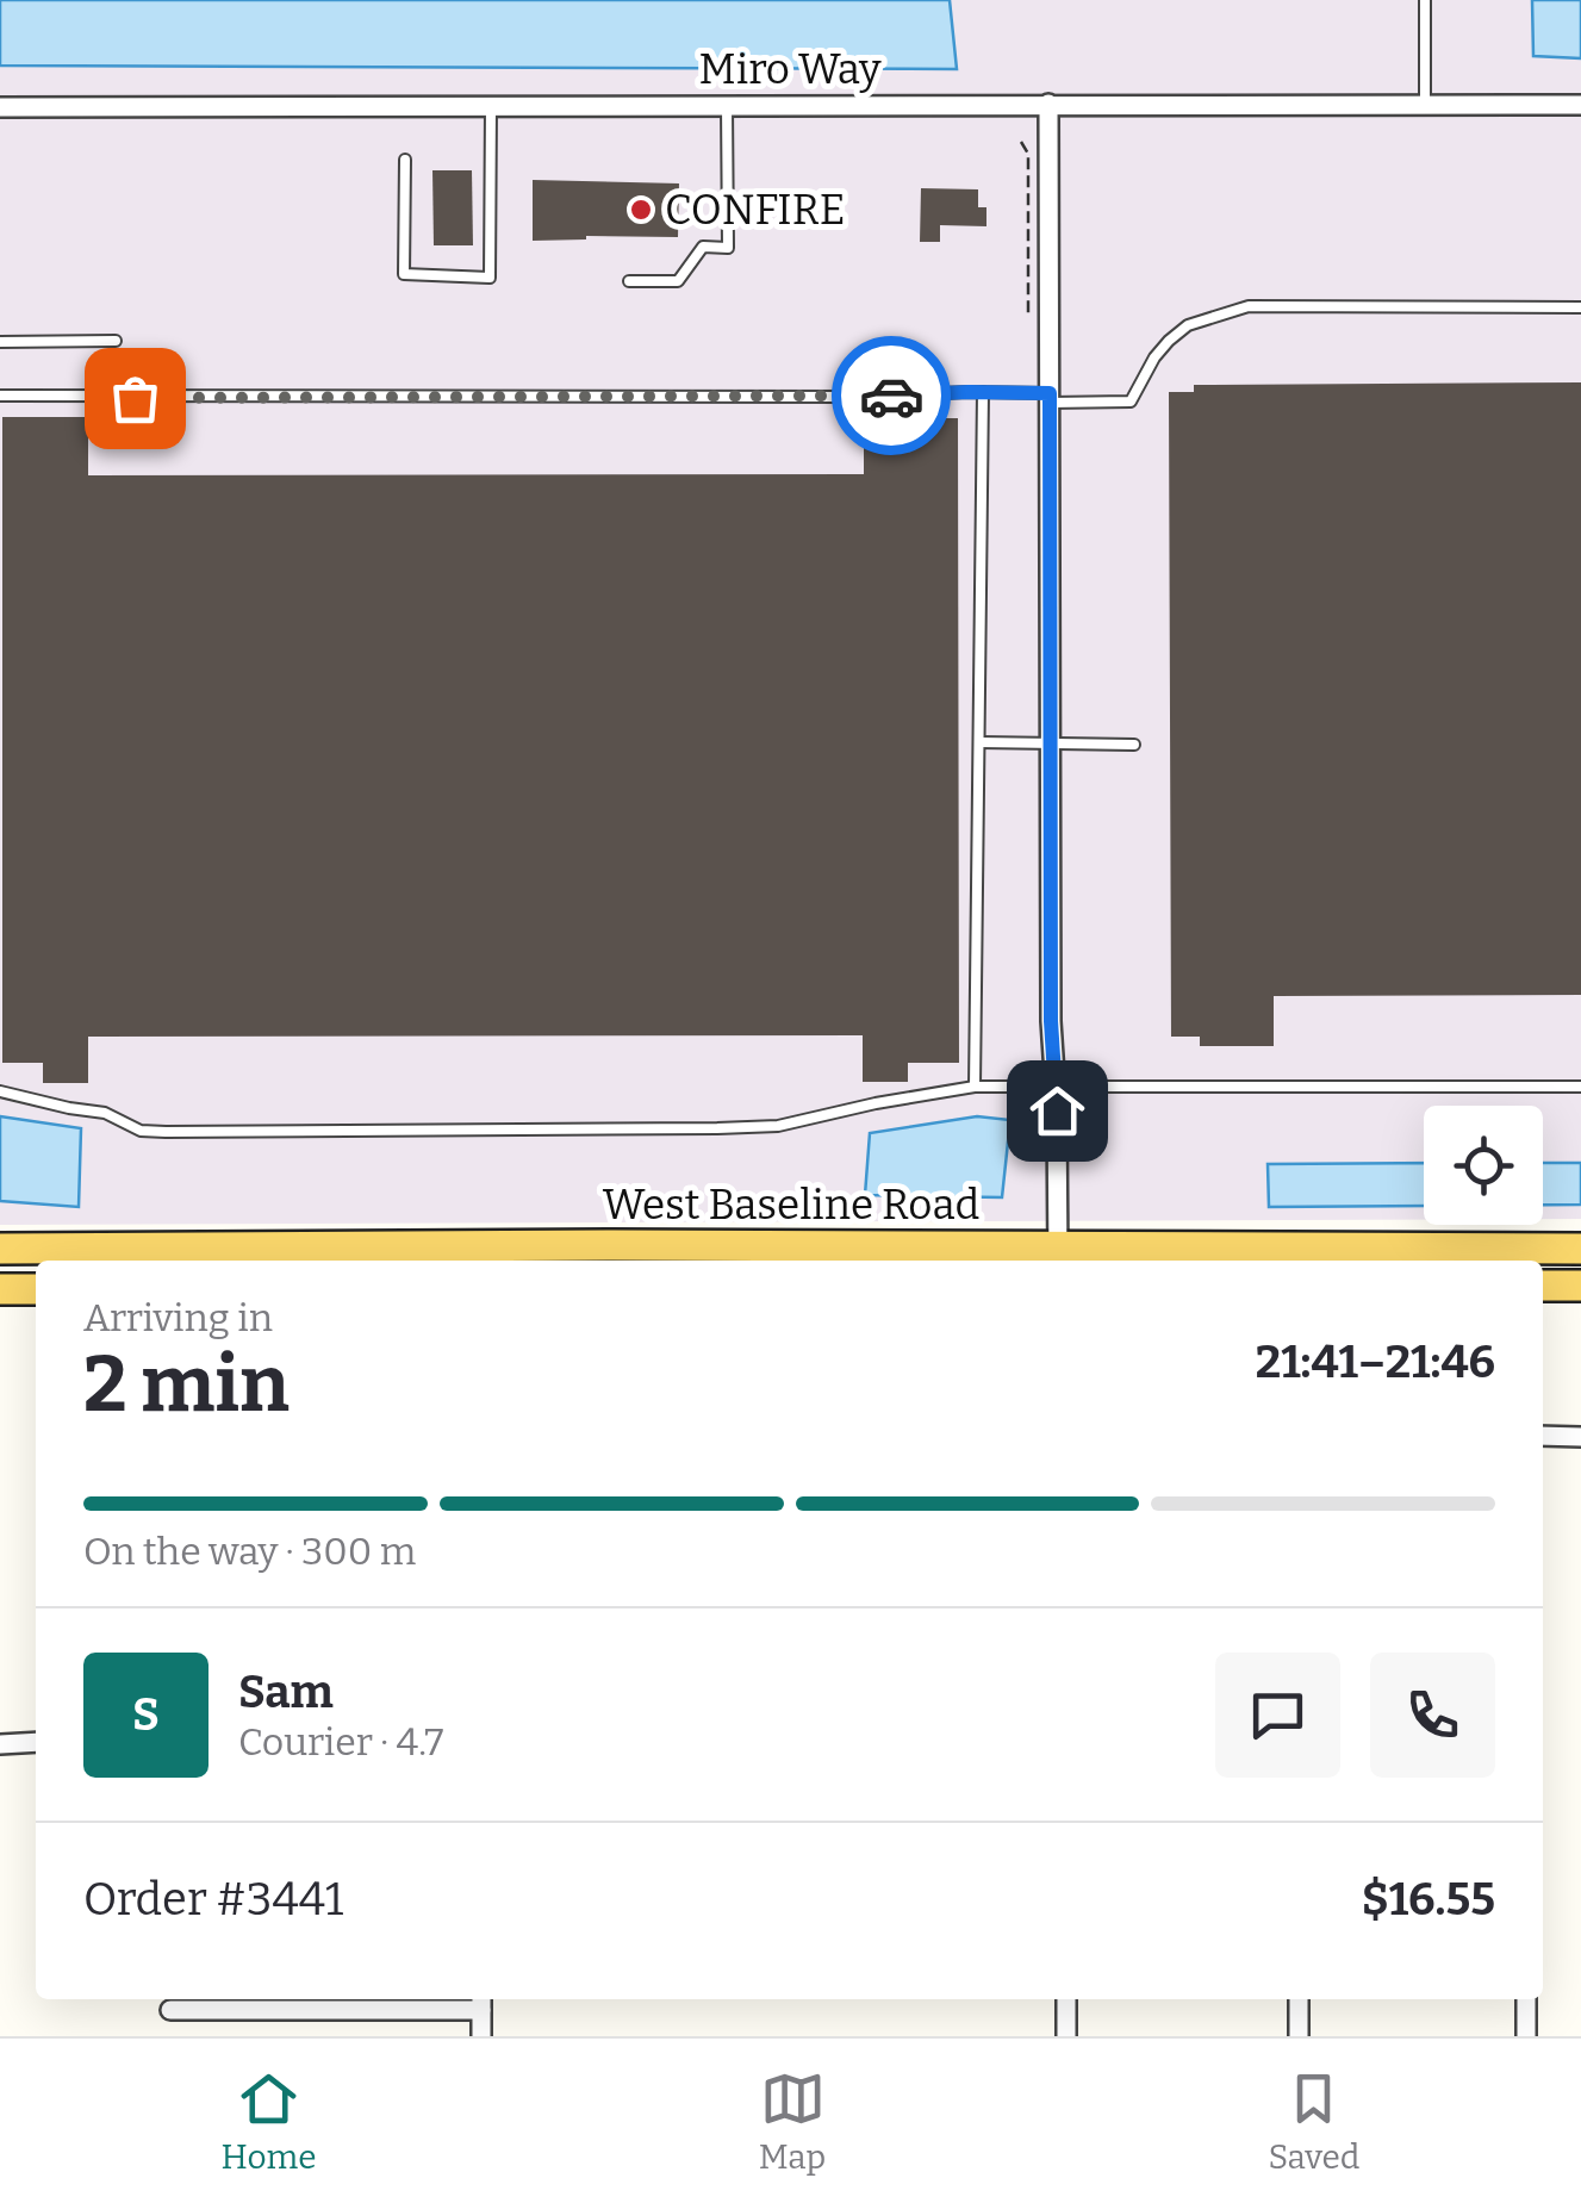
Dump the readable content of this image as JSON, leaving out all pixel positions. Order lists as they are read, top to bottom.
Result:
{
  "streets": {
    "main road": ["West Baseline Road"],
    "street": ["Miro Way"]
  },
  "places": ["CONFIRE"],
  "page": {
    "heading": ["2 min", "Arriving in", "21:41–21:46"],
    "panel": [
      "Sam",
      "Courier · 4.7",
      "Order #3441",
      "$16.55"
    ],
    "bar": "On the way · 300 m",
    "round": "S",
    "tabs": ["Home", "Map", "Saved"]
  }
}
